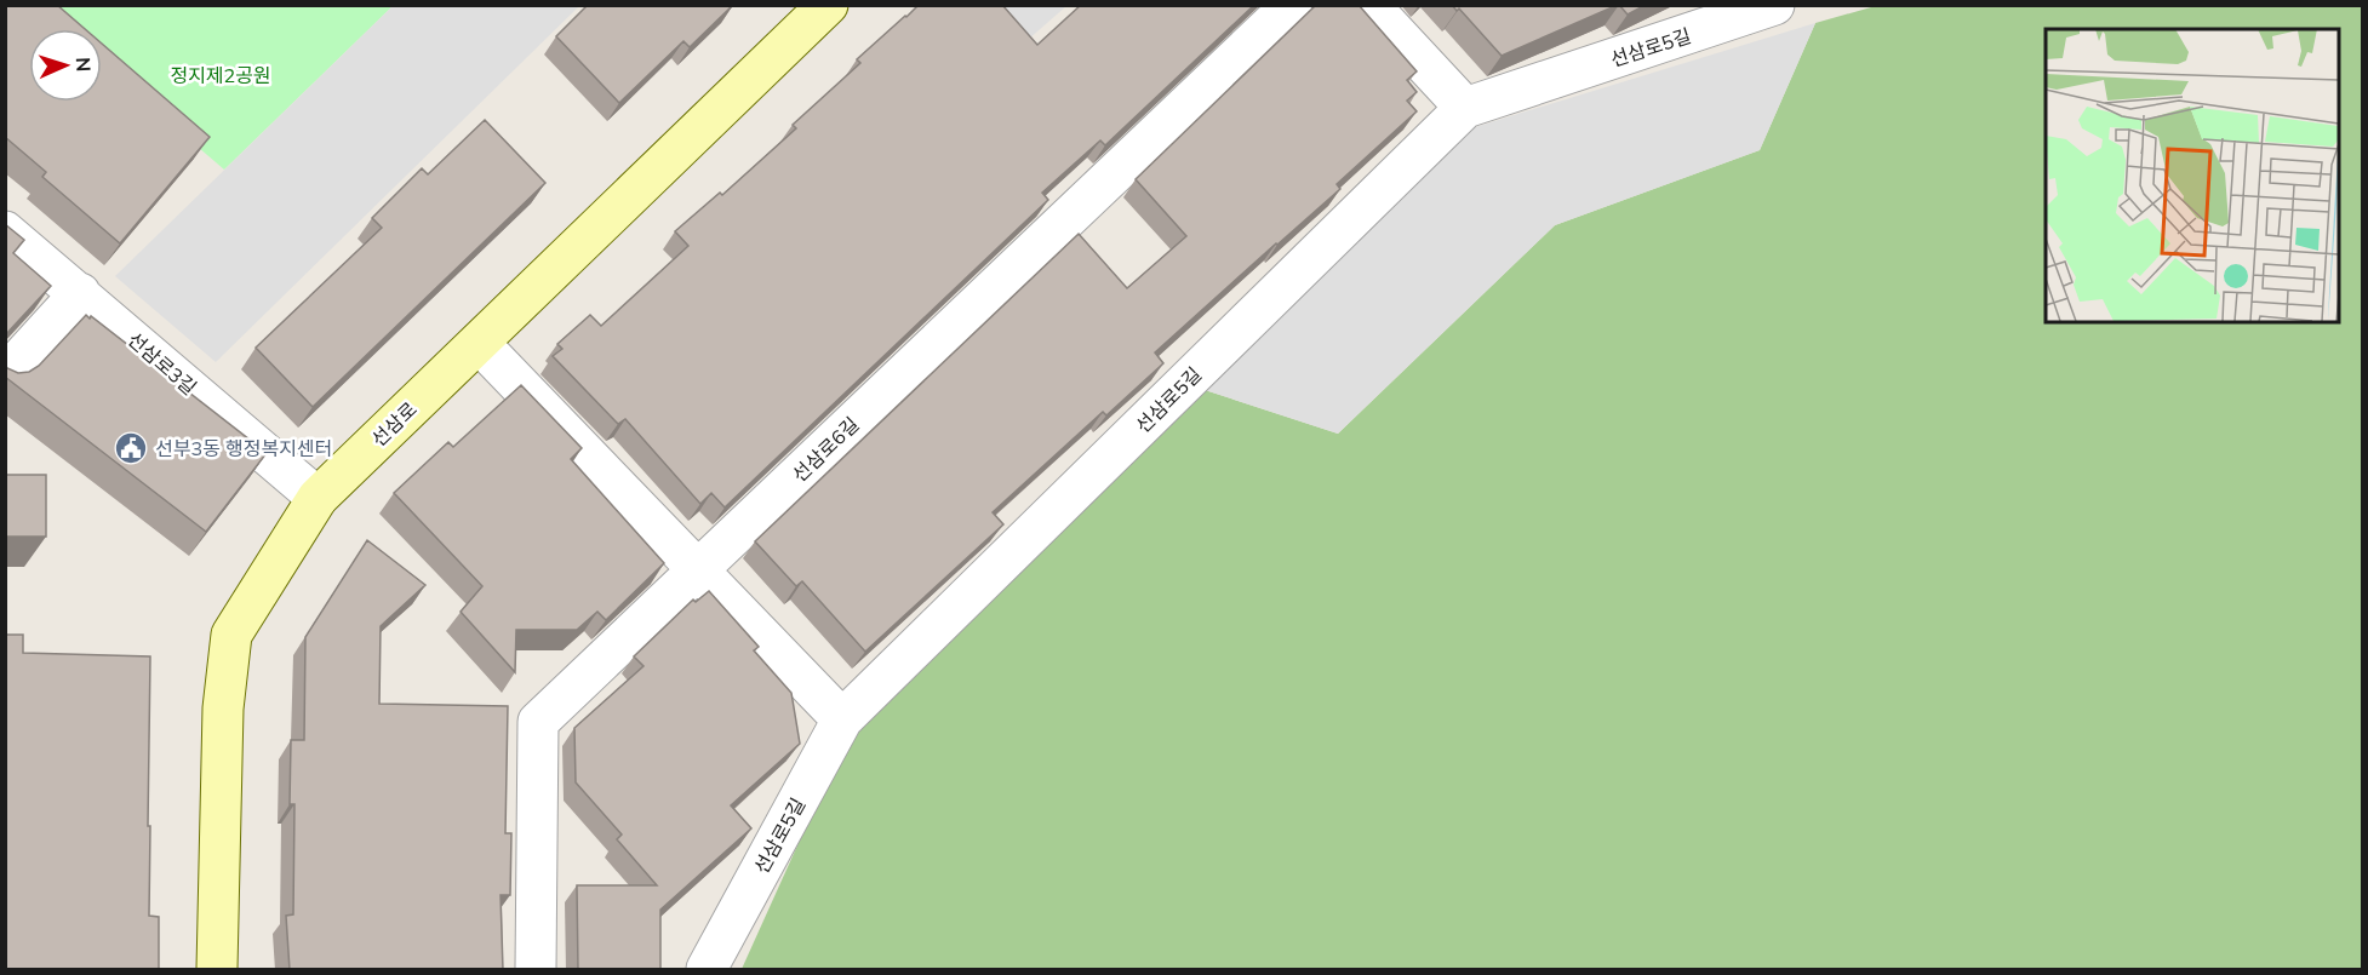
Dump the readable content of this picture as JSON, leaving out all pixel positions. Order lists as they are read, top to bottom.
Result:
{
  "streets": {
    "street": [
      "선삼로5길",
      "선삼로3길",
      "선삼로",
      "선삼로6길"
    ]
  },
  "crossings": [
    ["선삼로3길", "선삼로"]
  ],
  "parks": ["정지제2공원"],
  "places": {
    "public building": ["선부3동 행정복지센터"]
  },
  "north": "right"
}
